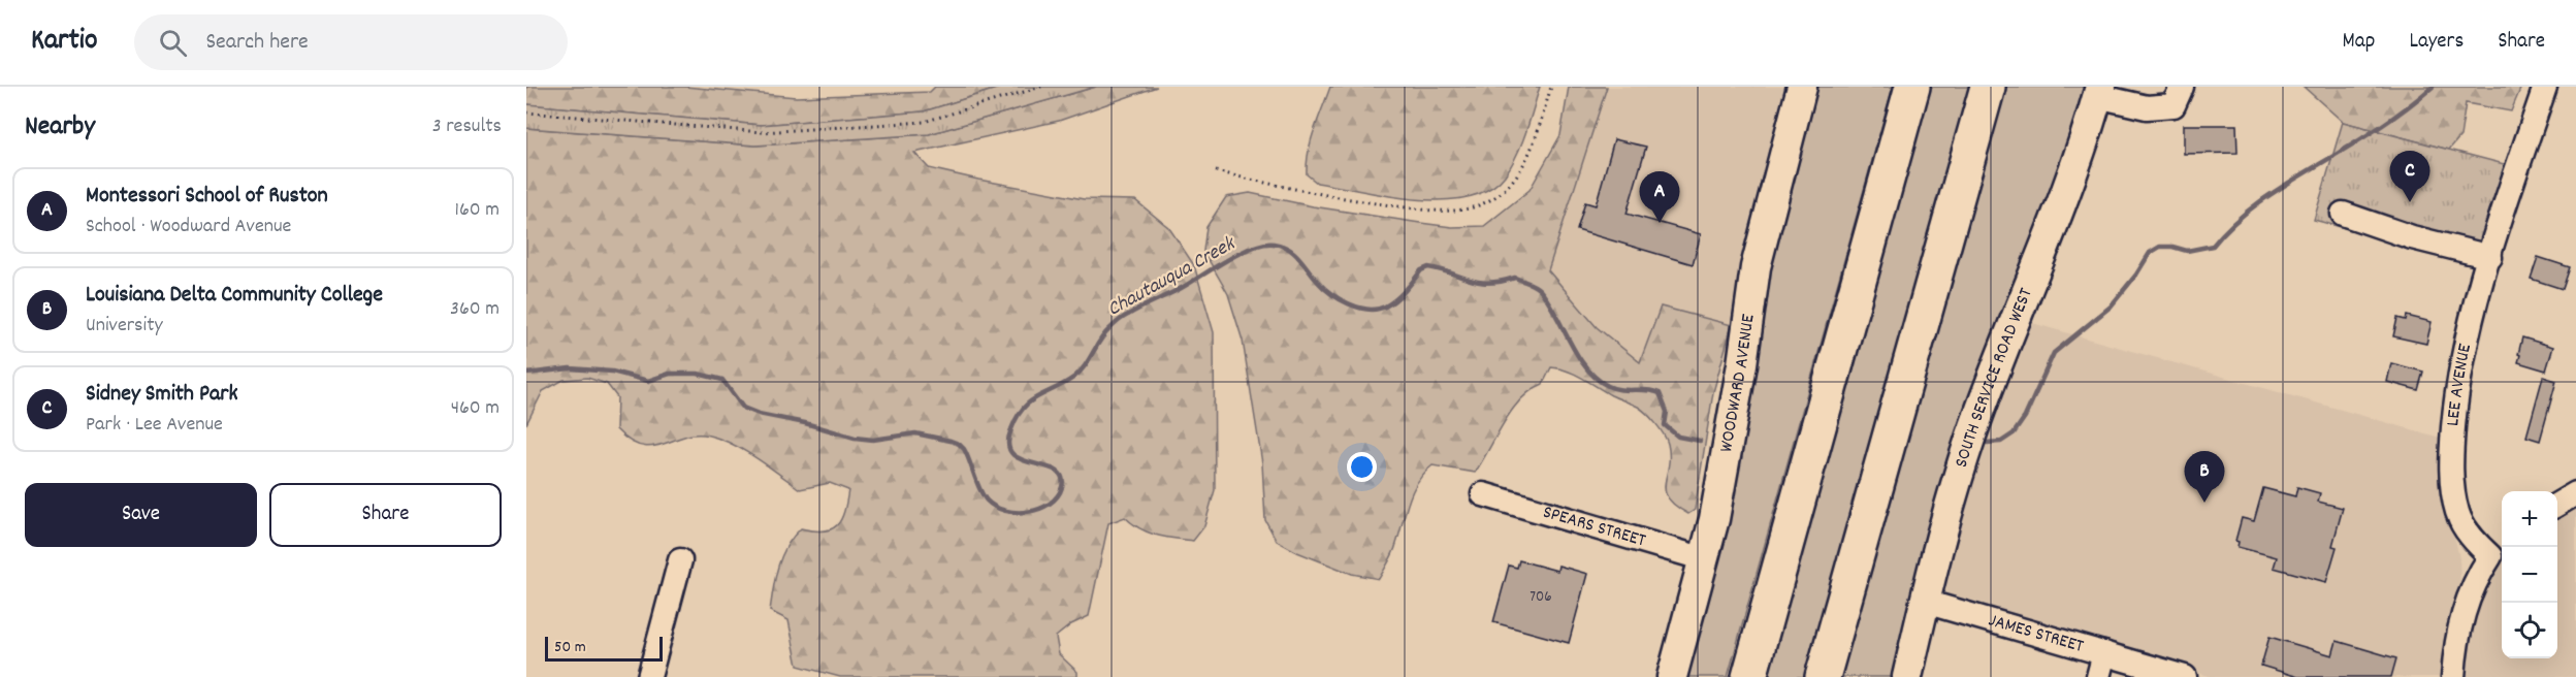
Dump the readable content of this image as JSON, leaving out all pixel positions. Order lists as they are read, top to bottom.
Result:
{
  "streets": {
    "main road": ["SOUTH SERVICE ROAD WEST", "WOODWARD AVENUE"],
    "street": ["LEE AVENUE", "SPEARS STREET", "JAMES STREET"]
  },
  "crossings": [
    ["SOUTH SERVICE ROAD WEST", "JAMES STREET"],
    ["WOODWARD AVENUE", "SPEARS STREET"]
  ],
  "water": ["Chautauqua Creek"],
  "house_numbers": ["706"],
  "scale_bar": "50 m",
  "page": {
    "header": "Kartio",
    "search": "Search here",
    "nav": ["Map", "Layers", "Share"],
    "heading": ["Nearby", "3 results"],
    "pins": ["C", "A", "B"],
    "list": [
      {
        "mark": "A",
        "name": "Montessori School of Ruston",
        "note": "School · Woodward Avenue",
        "value": "160 m"
      },
      {
        "mark": "B",
        "name": "Louisiana Delta Community College",
        "note": "University",
        "value": "360 m"
      },
      {
        "mark": "C",
        "name": "Sidney Smith Park",
        "note": "Park · Lee Avenue",
        "value": "460 m"
      }
    ],
    "buttons": ["Save", "Share"],
    "map_buttons": ["+", "−"],
    "scale": "50 m"
  }
}
